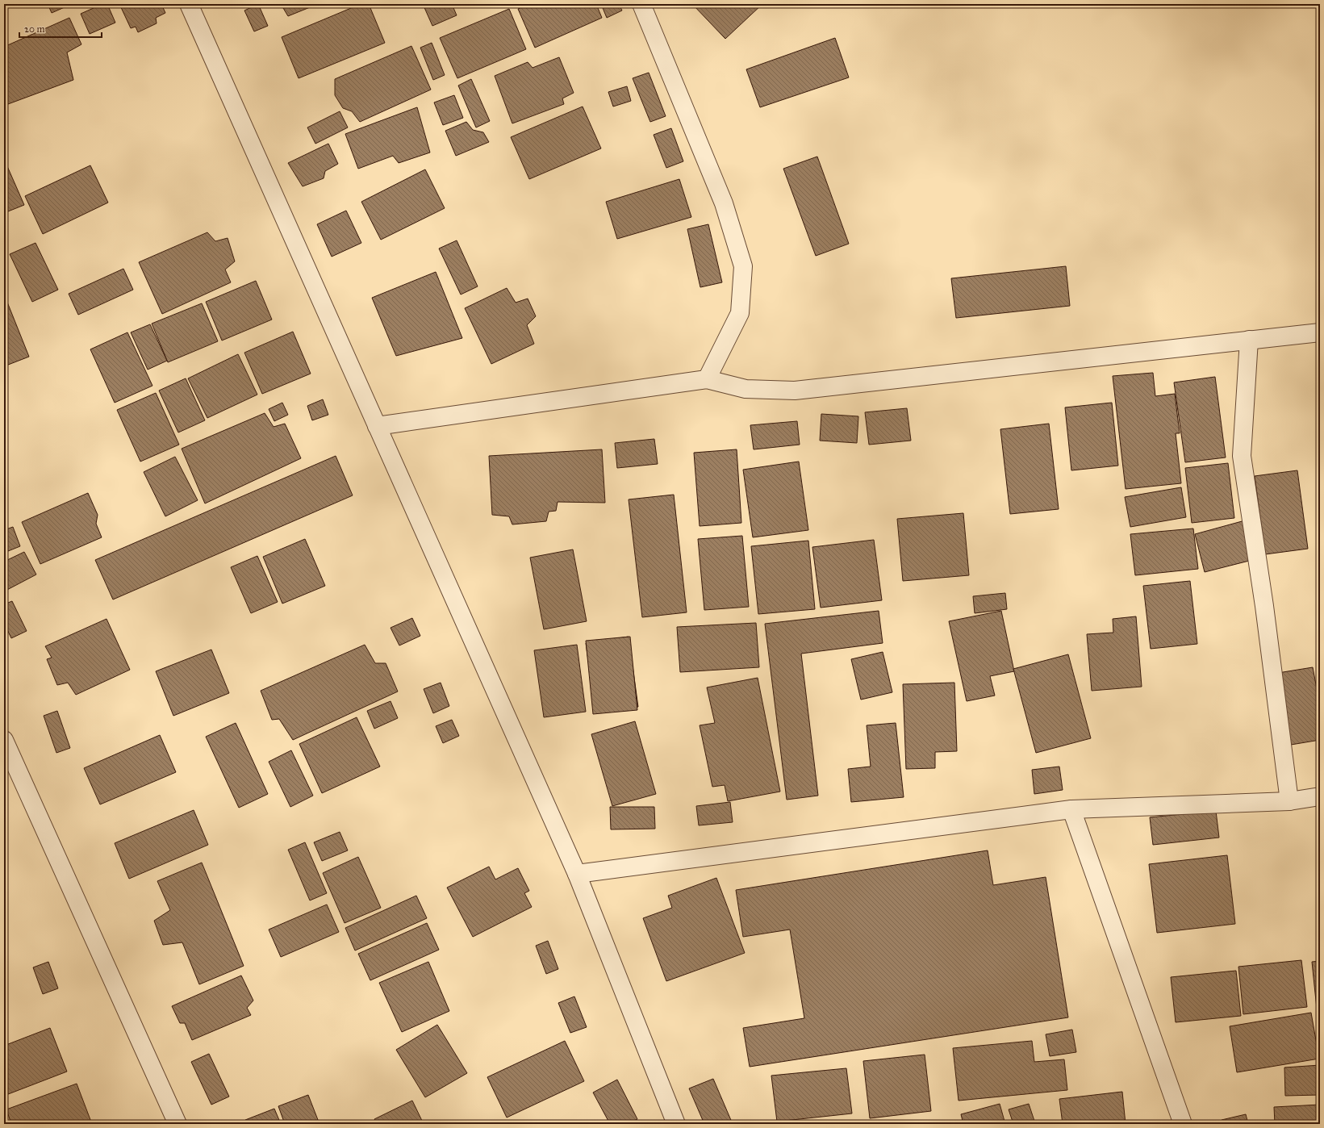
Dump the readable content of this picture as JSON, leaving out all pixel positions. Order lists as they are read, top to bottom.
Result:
{
  "scale_bar": "20 m"
}
